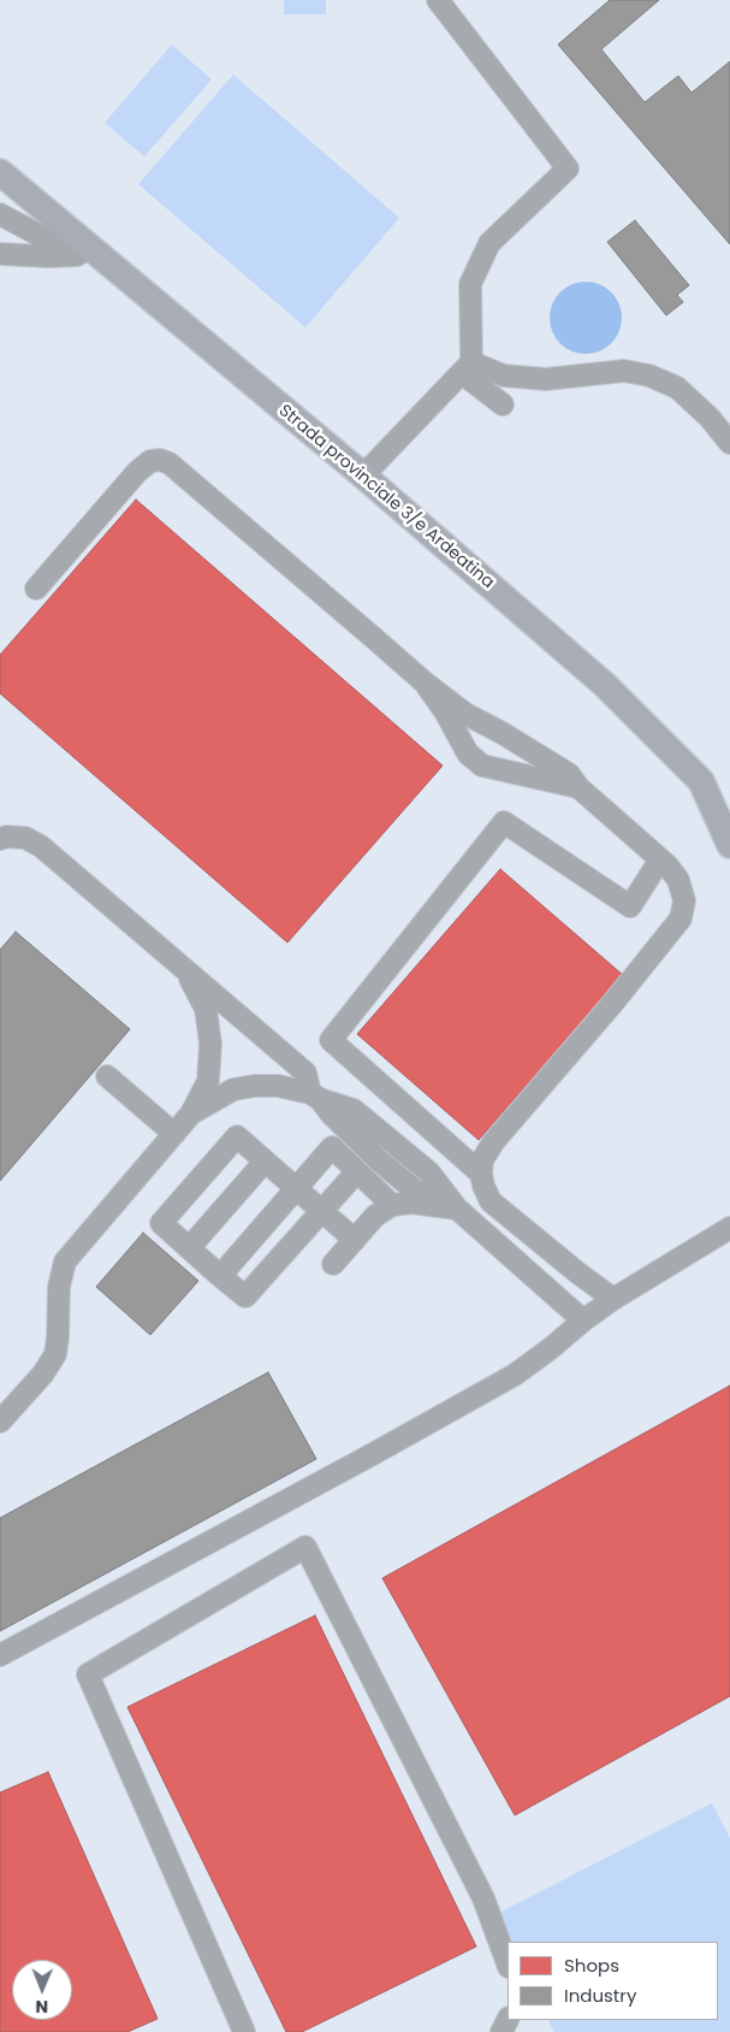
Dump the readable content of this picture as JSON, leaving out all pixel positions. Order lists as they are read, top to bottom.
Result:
{
  "streets": {
    "main road": ["Strada provinciale 3/e Ardeatina"]
  },
  "legend": ["Shops", "Industry"],
  "north": "bottom"
}
